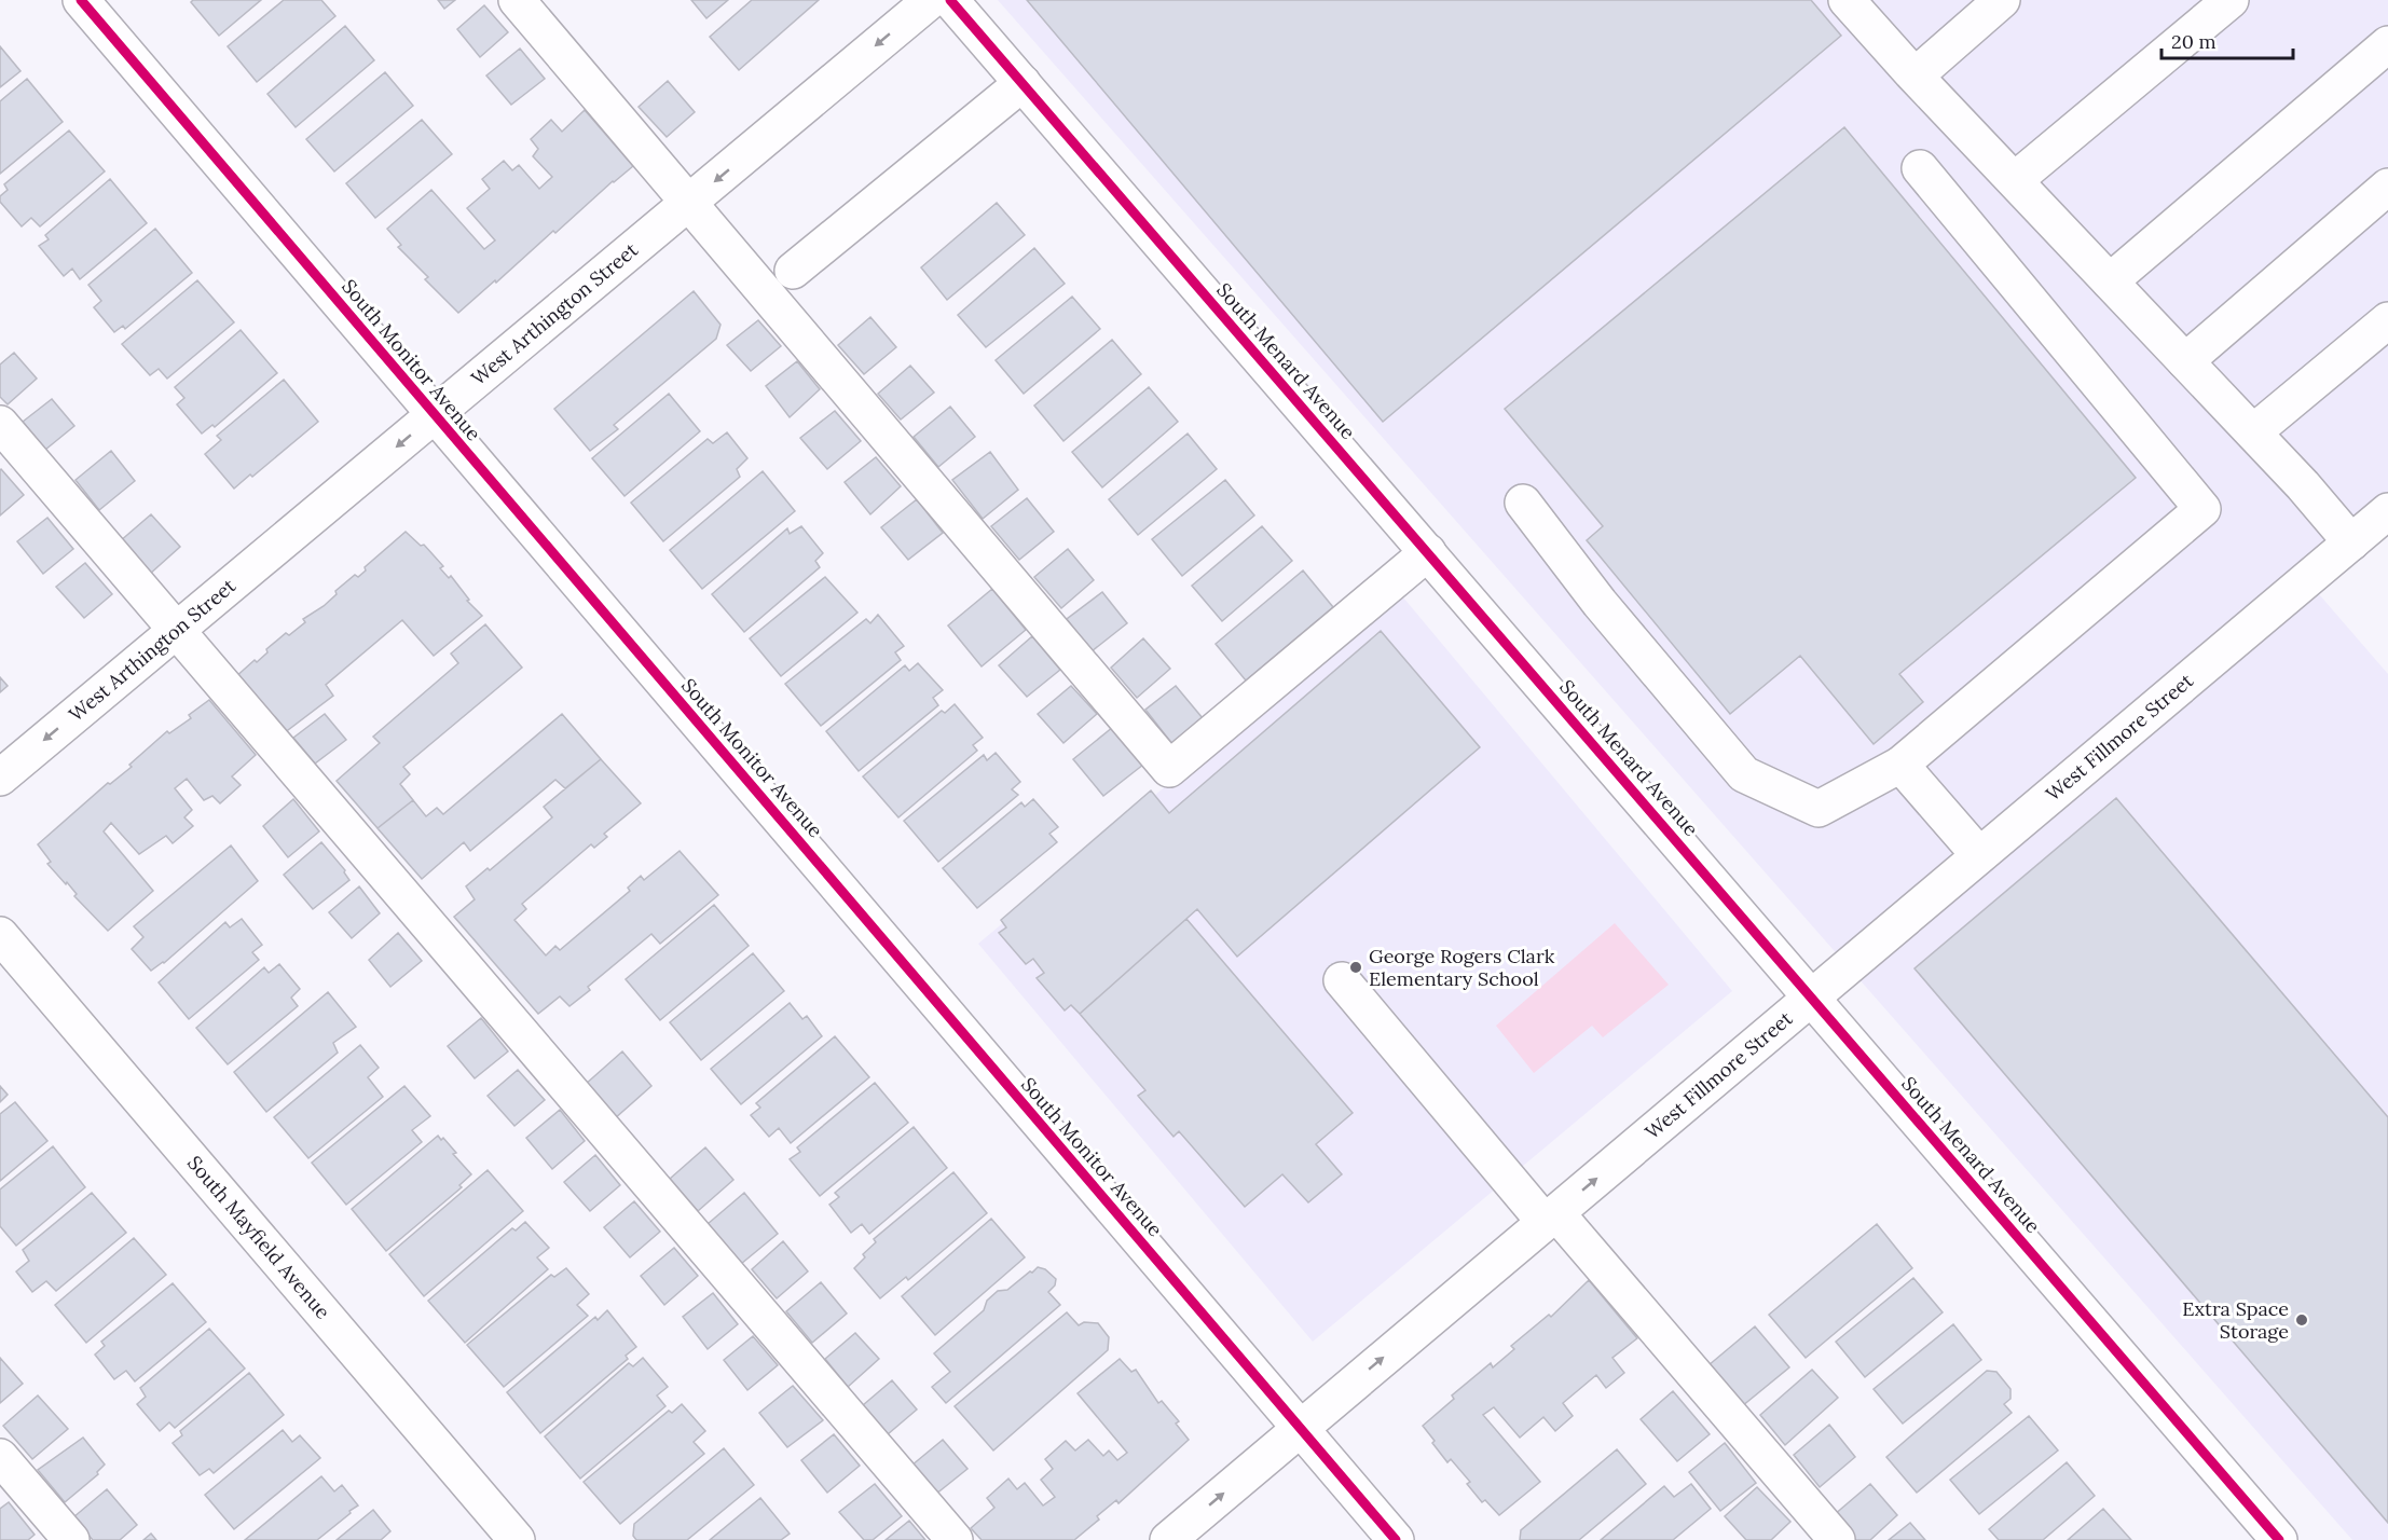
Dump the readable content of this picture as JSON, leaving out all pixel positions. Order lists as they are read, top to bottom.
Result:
{
  "streets": {
    "street": [
      "West Arthington Street",
      "South Monitor Avenue",
      "South Menard Avenue",
      "West Fillmore Street",
      "South Mayfield Avenue"
    ]
  },
  "crossings": [
    ["West Arthington Street", "South Monitor Avenue"],
    ["South Monitor Avenue", "West Fillmore Street"],
    ["South Menard Avenue", "West Fillmore Street"]
  ],
  "one_way": ["West Fillmore Street"],
  "places": ["George Rogers Clark Elementary School", "Extra Space Storage"],
  "scale_bar": "20 m"
}
